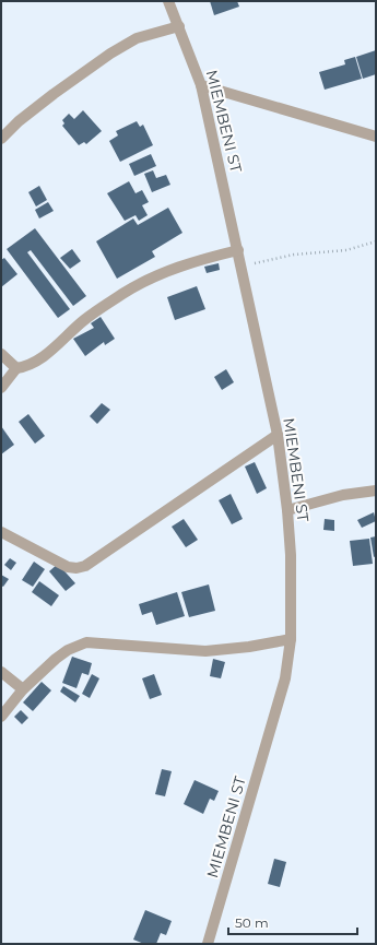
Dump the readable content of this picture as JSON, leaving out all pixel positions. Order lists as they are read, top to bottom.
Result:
{
  "streets": {
    "street": ["MIEMBENI ST"]
  },
  "scale_bar": "50 m"
}
